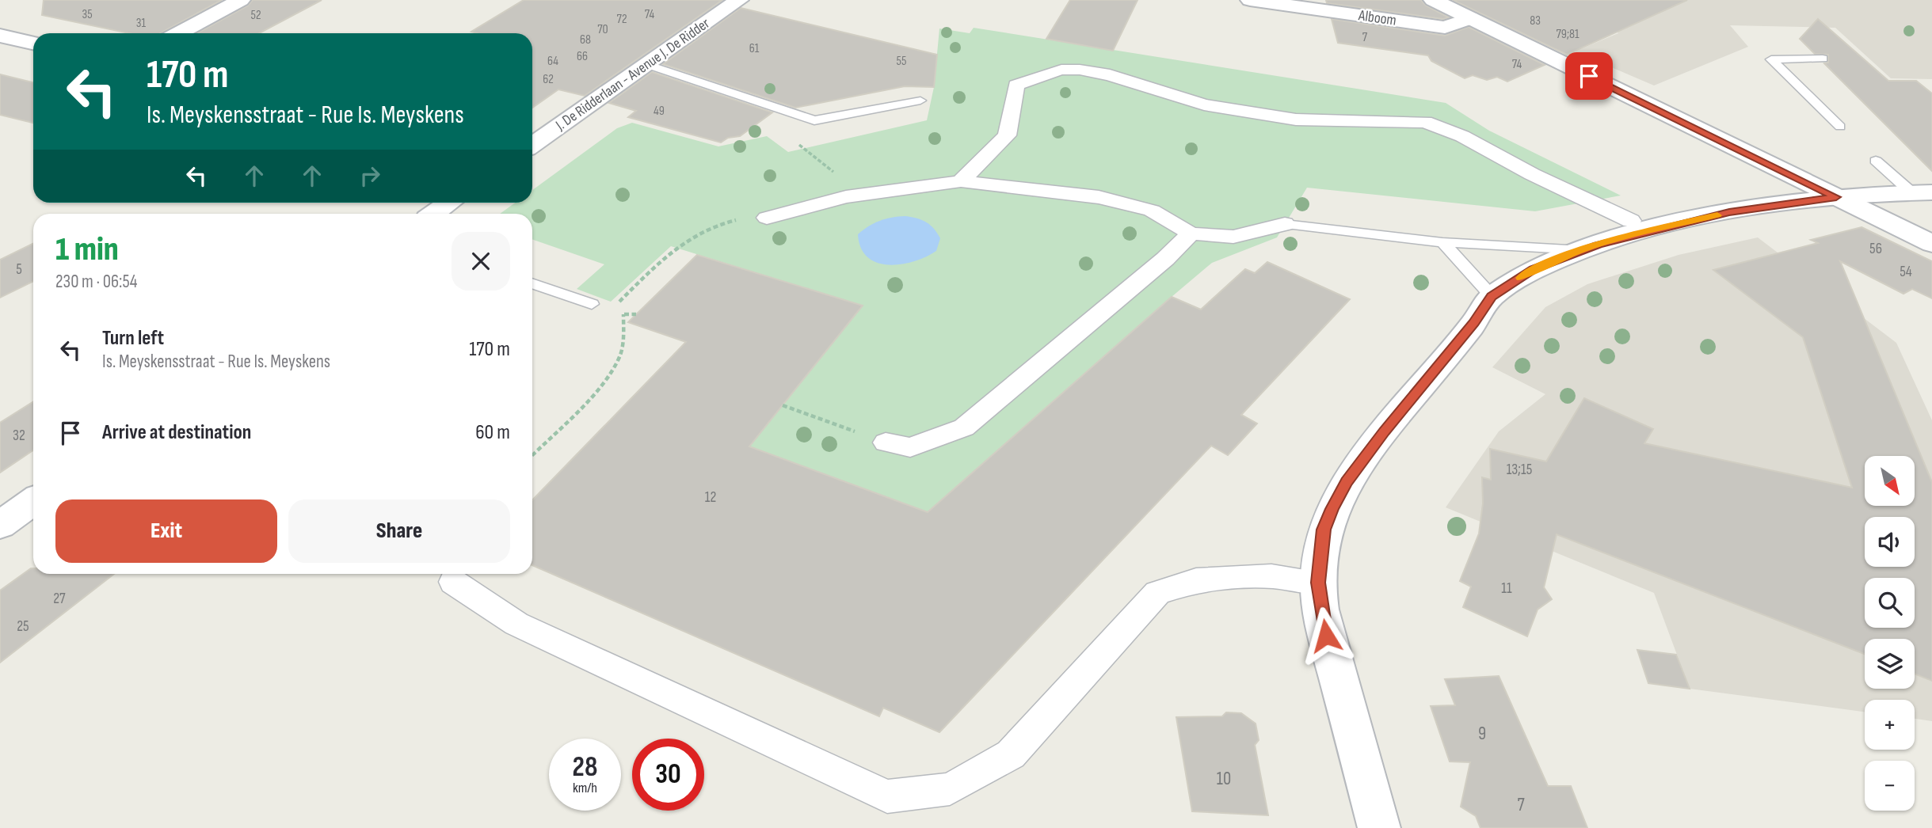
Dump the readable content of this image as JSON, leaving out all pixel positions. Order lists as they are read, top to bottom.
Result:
{
  "streets": {
    "street": ["Alboom", "J. De Ridderlaan - Avenue J. De Ridder"]
  },
  "house_numbers": [
    "35",
    "74",
    "52",
    "72",
    "83",
    "31",
    "70",
    "79;81",
    "7",
    "68",
    "61",
    "66",
    "64",
    "55",
    "74",
    "62",
    "49",
    "56",
    "5",
    "54",
    "32",
    "13;15",
    "12",
    "11",
    "27",
    "25",
    "9",
    "10",
    "7"
  ],
  "north": "bottom right",
  "page": {
    "turn": ["170 m", "Is. Meyskensstraat - Rue Is. Meyskens"],
    "heading": ["1 min", "230 m · 06:54"],
    "list": [
      {
        "name": "Turn left",
        "note": "Is. Meyskensstraat - Rue Is. Meyskens",
        "value": "170 m"
      },
      {
        "name": "Arrive at destination",
        "value": "60 m"
      }
    ],
    "map_buttons": ["+", "−"],
    "buttons": ["Exit", "Share"],
    "speed": "28 km/h",
    "limit": "30"
  }
}
